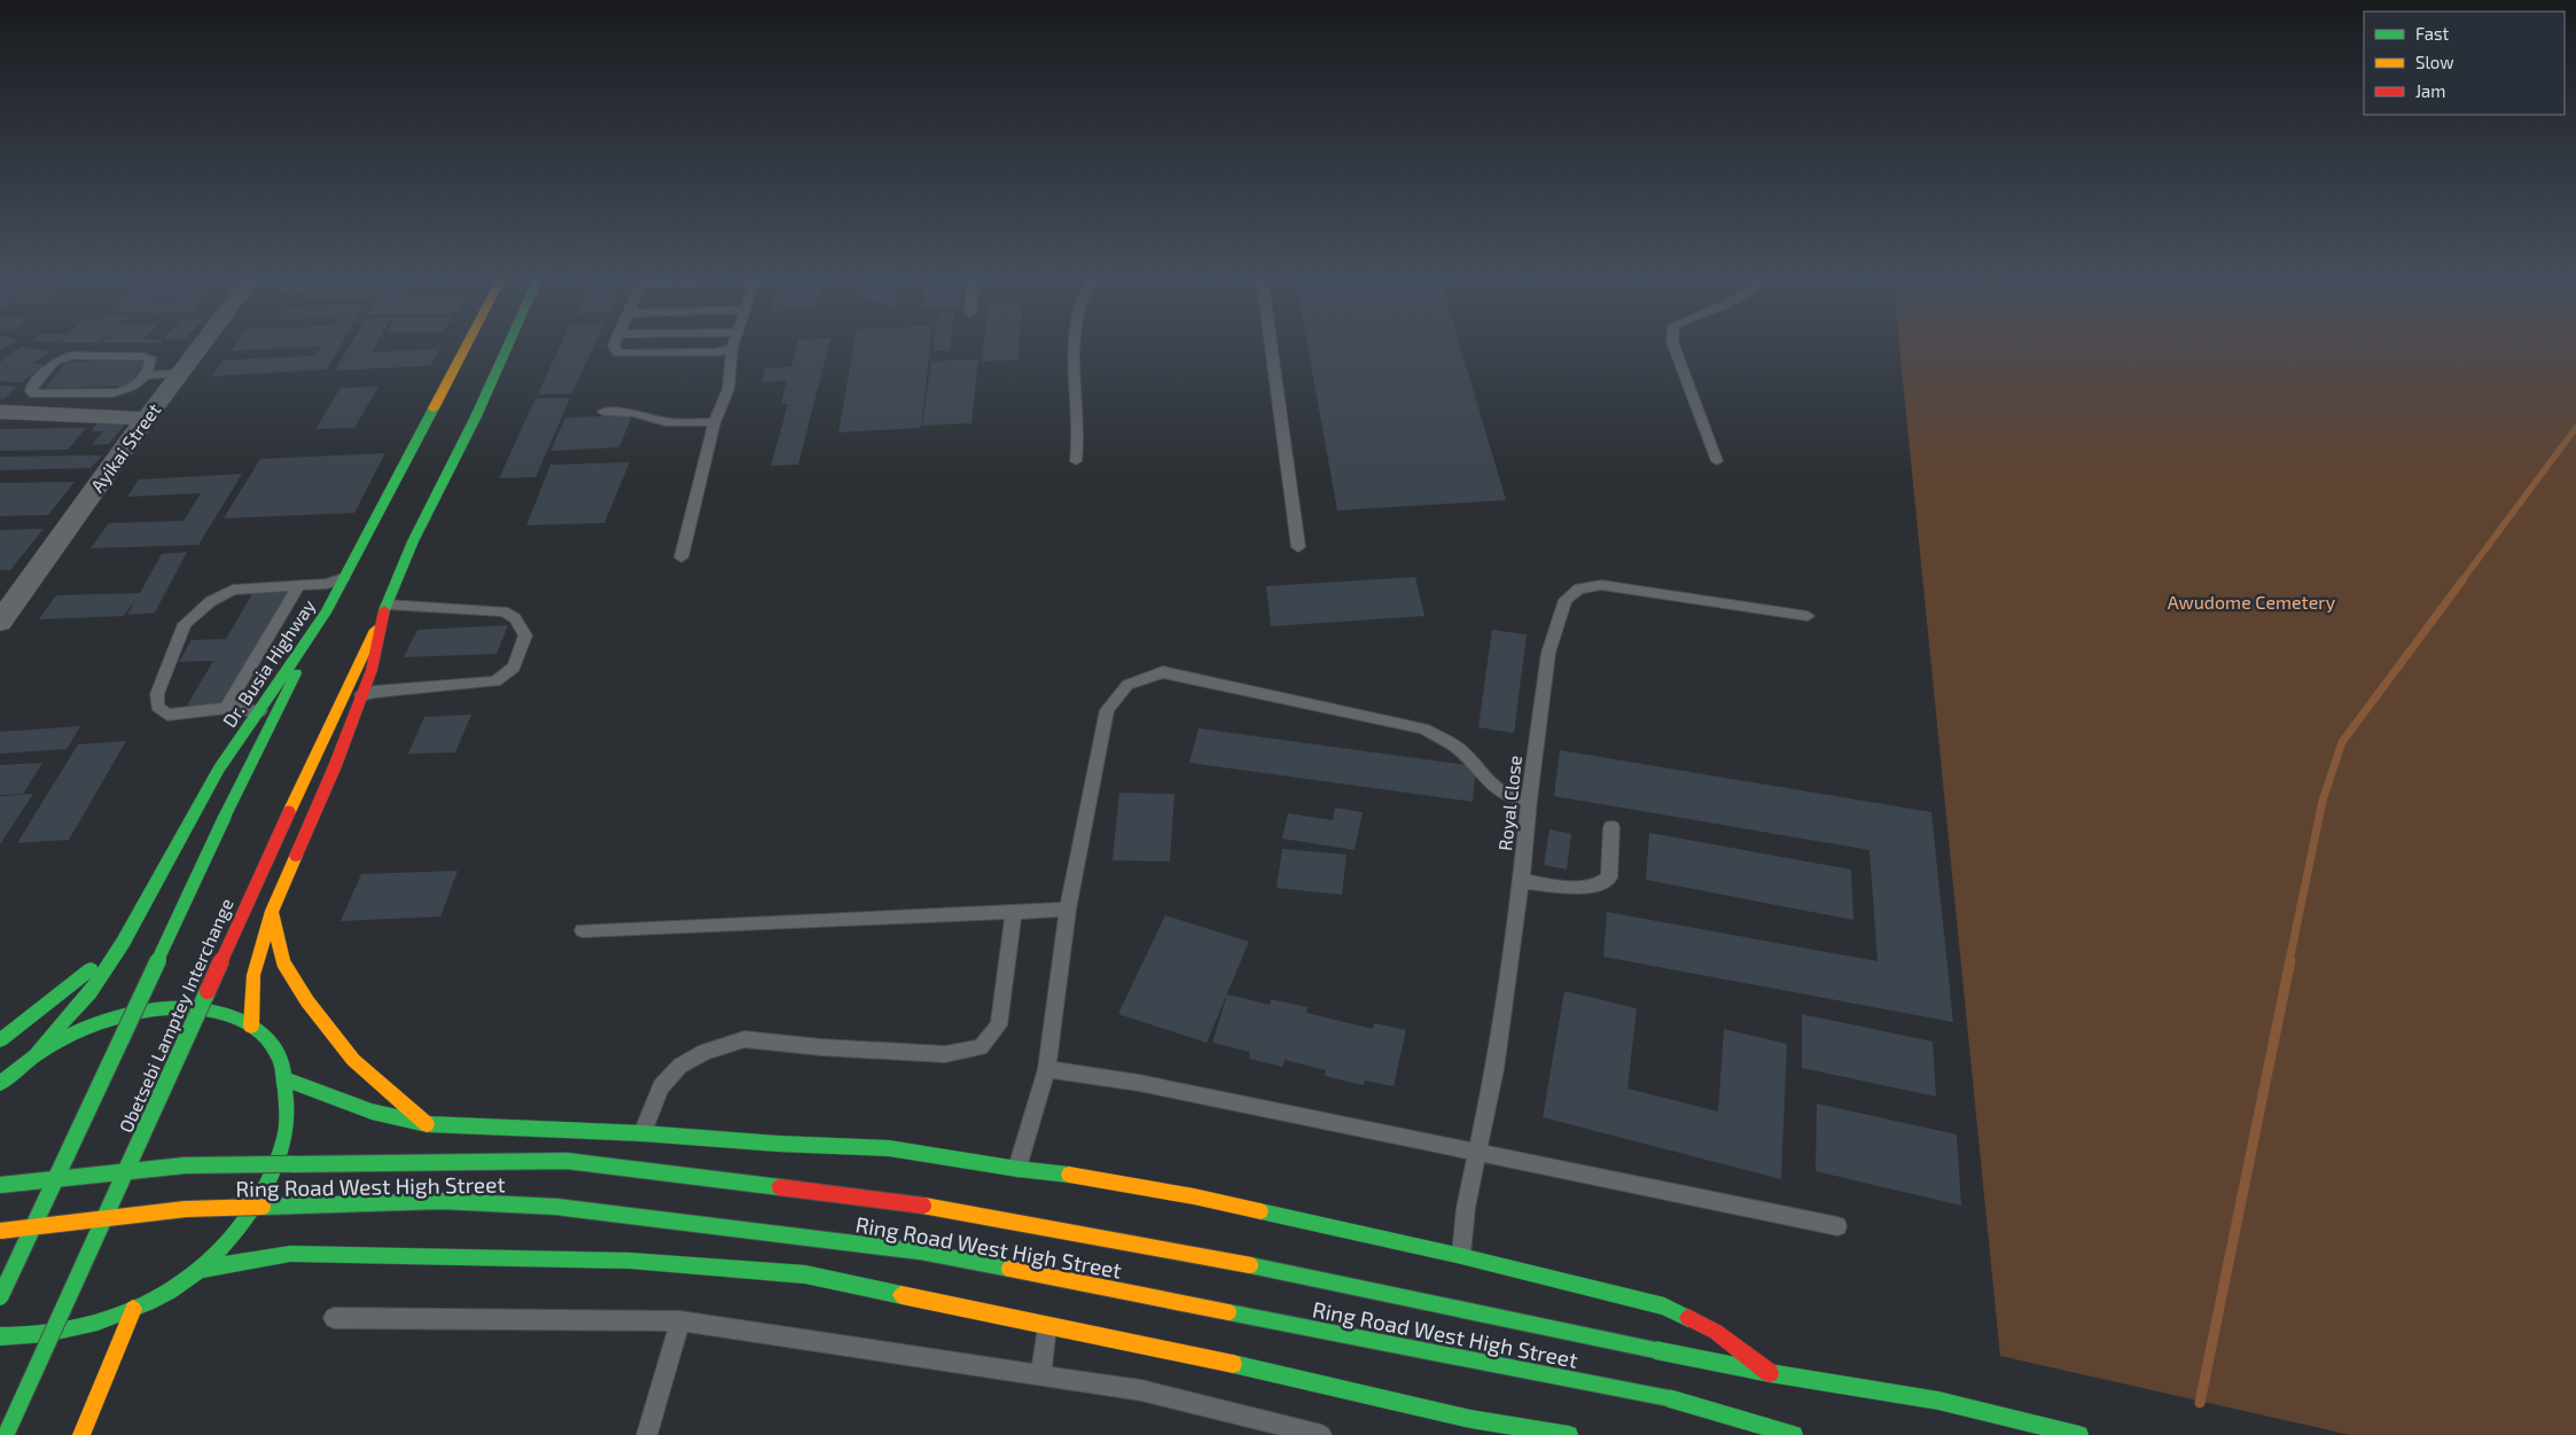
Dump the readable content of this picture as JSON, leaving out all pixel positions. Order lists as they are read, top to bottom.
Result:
{
  "streets": {
    "main road": ["Dr. Busia Highway", "Obetsebi Lamptey Interchange", "Ring Road West High Street"],
    "street": ["Ayikai Street"],
    "lane": ["Royal Close"]
  },
  "crossings": [
    ["Dr. Busia Highway", "Obetsebi Lamptey Interchange"],
    ["Royal Close", "Ring Road West High Street"]
  ],
  "parks": ["Awudome Cemetery"],
  "legend": ["Fast", "Slow", "Jam"]
}
